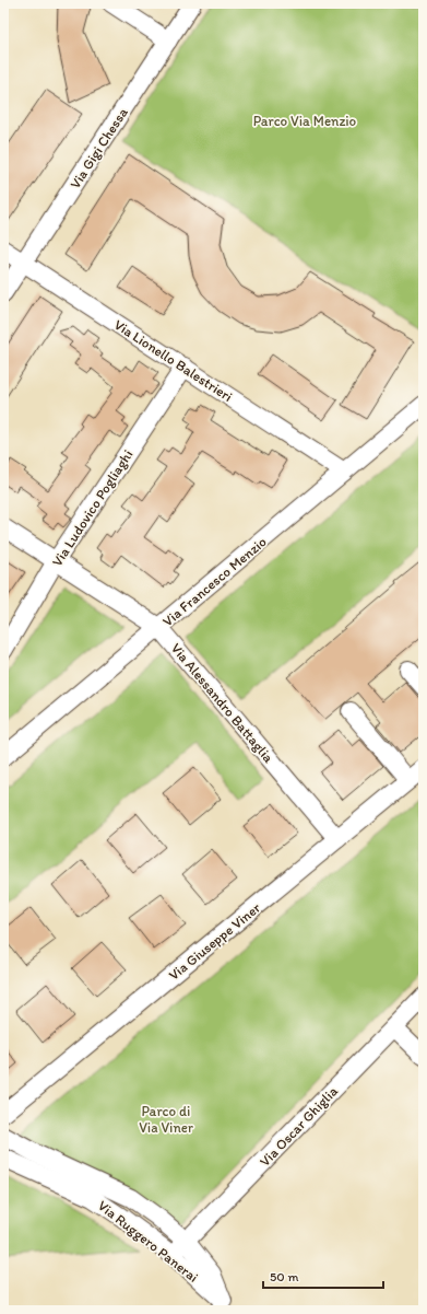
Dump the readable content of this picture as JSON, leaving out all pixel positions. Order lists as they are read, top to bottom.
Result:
{
  "streets": {
    "street": [
      "Via Gigi Chessa",
      "Via Lionello Balestrieri",
      "Via Ludovico Pogliaghi",
      "Via Francesco Menzio",
      "Via Alessandro Battaglia",
      "Via Giuseppe Viner",
      "Via Oscar Ghiglia",
      "Via Ruggero Panerai"
    ]
  },
  "crossings": [
    ["Via Gigi Chessa", "Via Lionello Balestrieri"],
    ["Via Lionello Balestrieri", "Via Ludovico Pogliaghi"],
    ["Via Lionello Balestrieri", "Via Francesco Menzio"],
    ["Via Ludovico Pogliaghi", "Via Alessandro Battaglia"],
    ["Via Francesco Menzio", "Via Alessandro Battaglia"],
    ["Via Alessandro Battaglia", "Via Giuseppe Viner"],
    ["Via Oscar Ghiglia", "Via Ruggero Panerai"]
  ],
  "parks": ["Parco Via Menzio", "Parco di Via Viner"],
  "scale_bar": "50 m"
}
